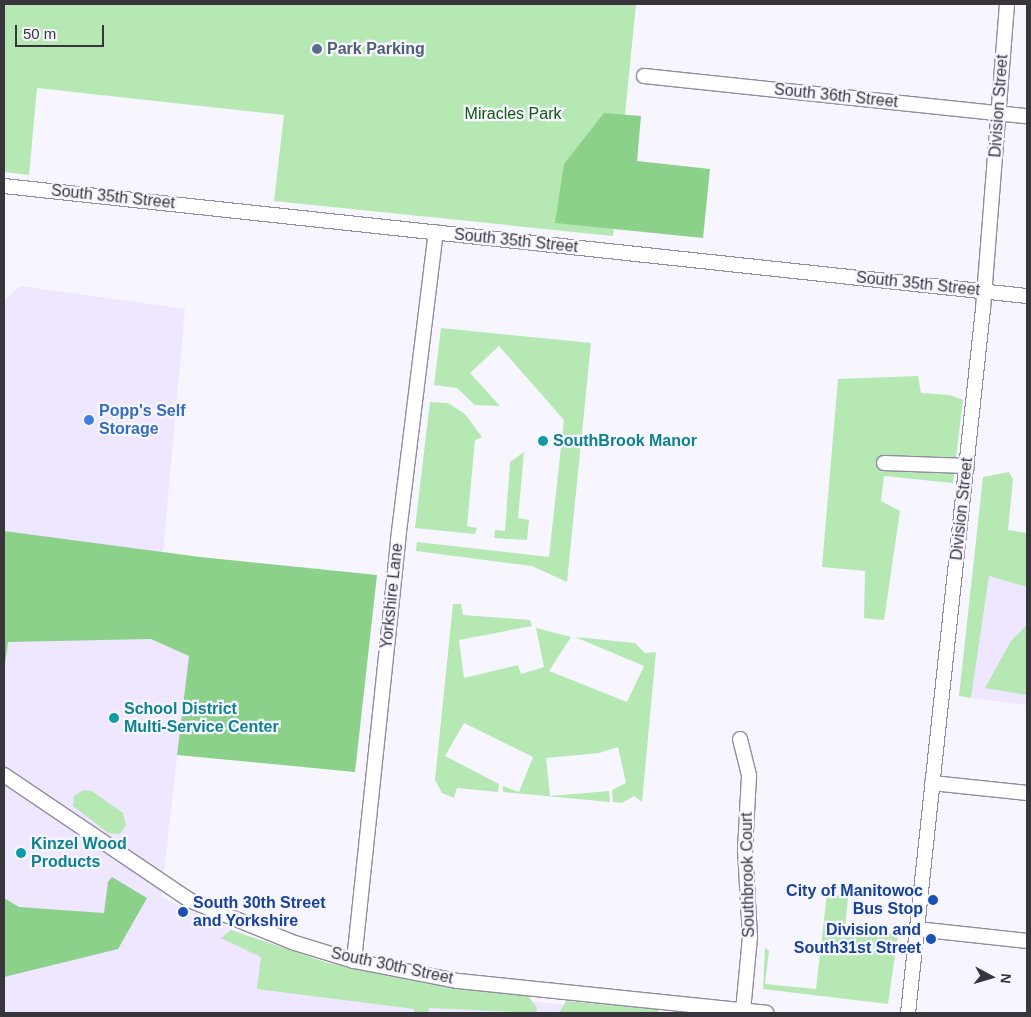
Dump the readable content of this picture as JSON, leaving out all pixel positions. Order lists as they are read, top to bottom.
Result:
{
  "streets": {
    "street": [
      "South 36th Street",
      "Division Street",
      "South 35th Street",
      "Yorkshire Lane",
      "Southbrook Court",
      "South 30th Street"
    ]
  },
  "crossings": [
    ["South 36th Street", "Division Street"],
    ["Division Street", "South 35th Street"],
    ["South 35th Street", "Yorkshire Lane"],
    ["Yorkshire Lane", "South 30th Street"],
    ["Southbrook Court", "South 30th Street"]
  ],
  "parks": ["Miracles Park"],
  "places": [
    "Park Parking",
    "Popp's Self Storage",
    "SouthBrook Manor",
    "School District Multi-Service Center",
    "Kinzel Wood Products",
    "City of Manitowoc Bus Stop",
    "South 30th Street and Yorkshire",
    "Division and South31st Street"
  ],
  "scale_bar": "50 m",
  "north": "right"
}
